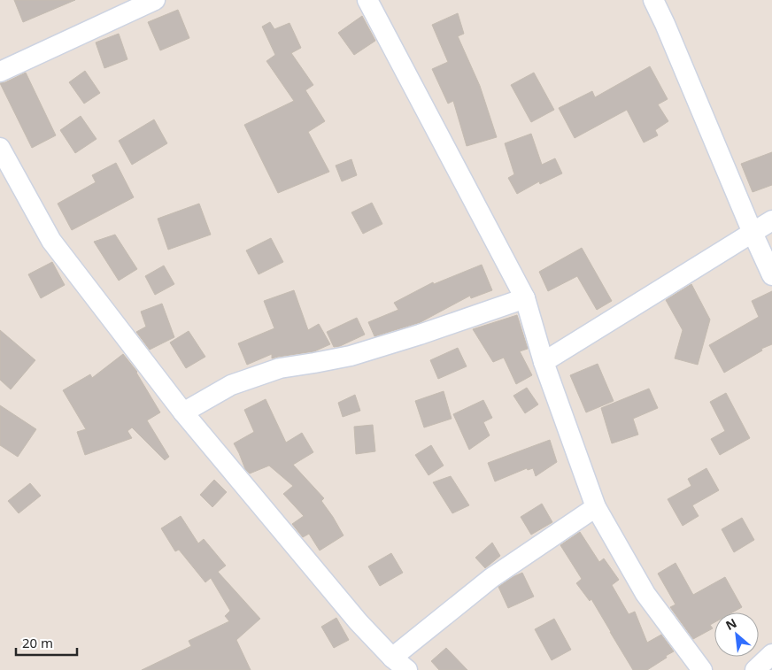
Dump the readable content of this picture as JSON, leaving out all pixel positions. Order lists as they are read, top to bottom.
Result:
{
  "scale_bar": "20 m",
  "north": "top left"
}
